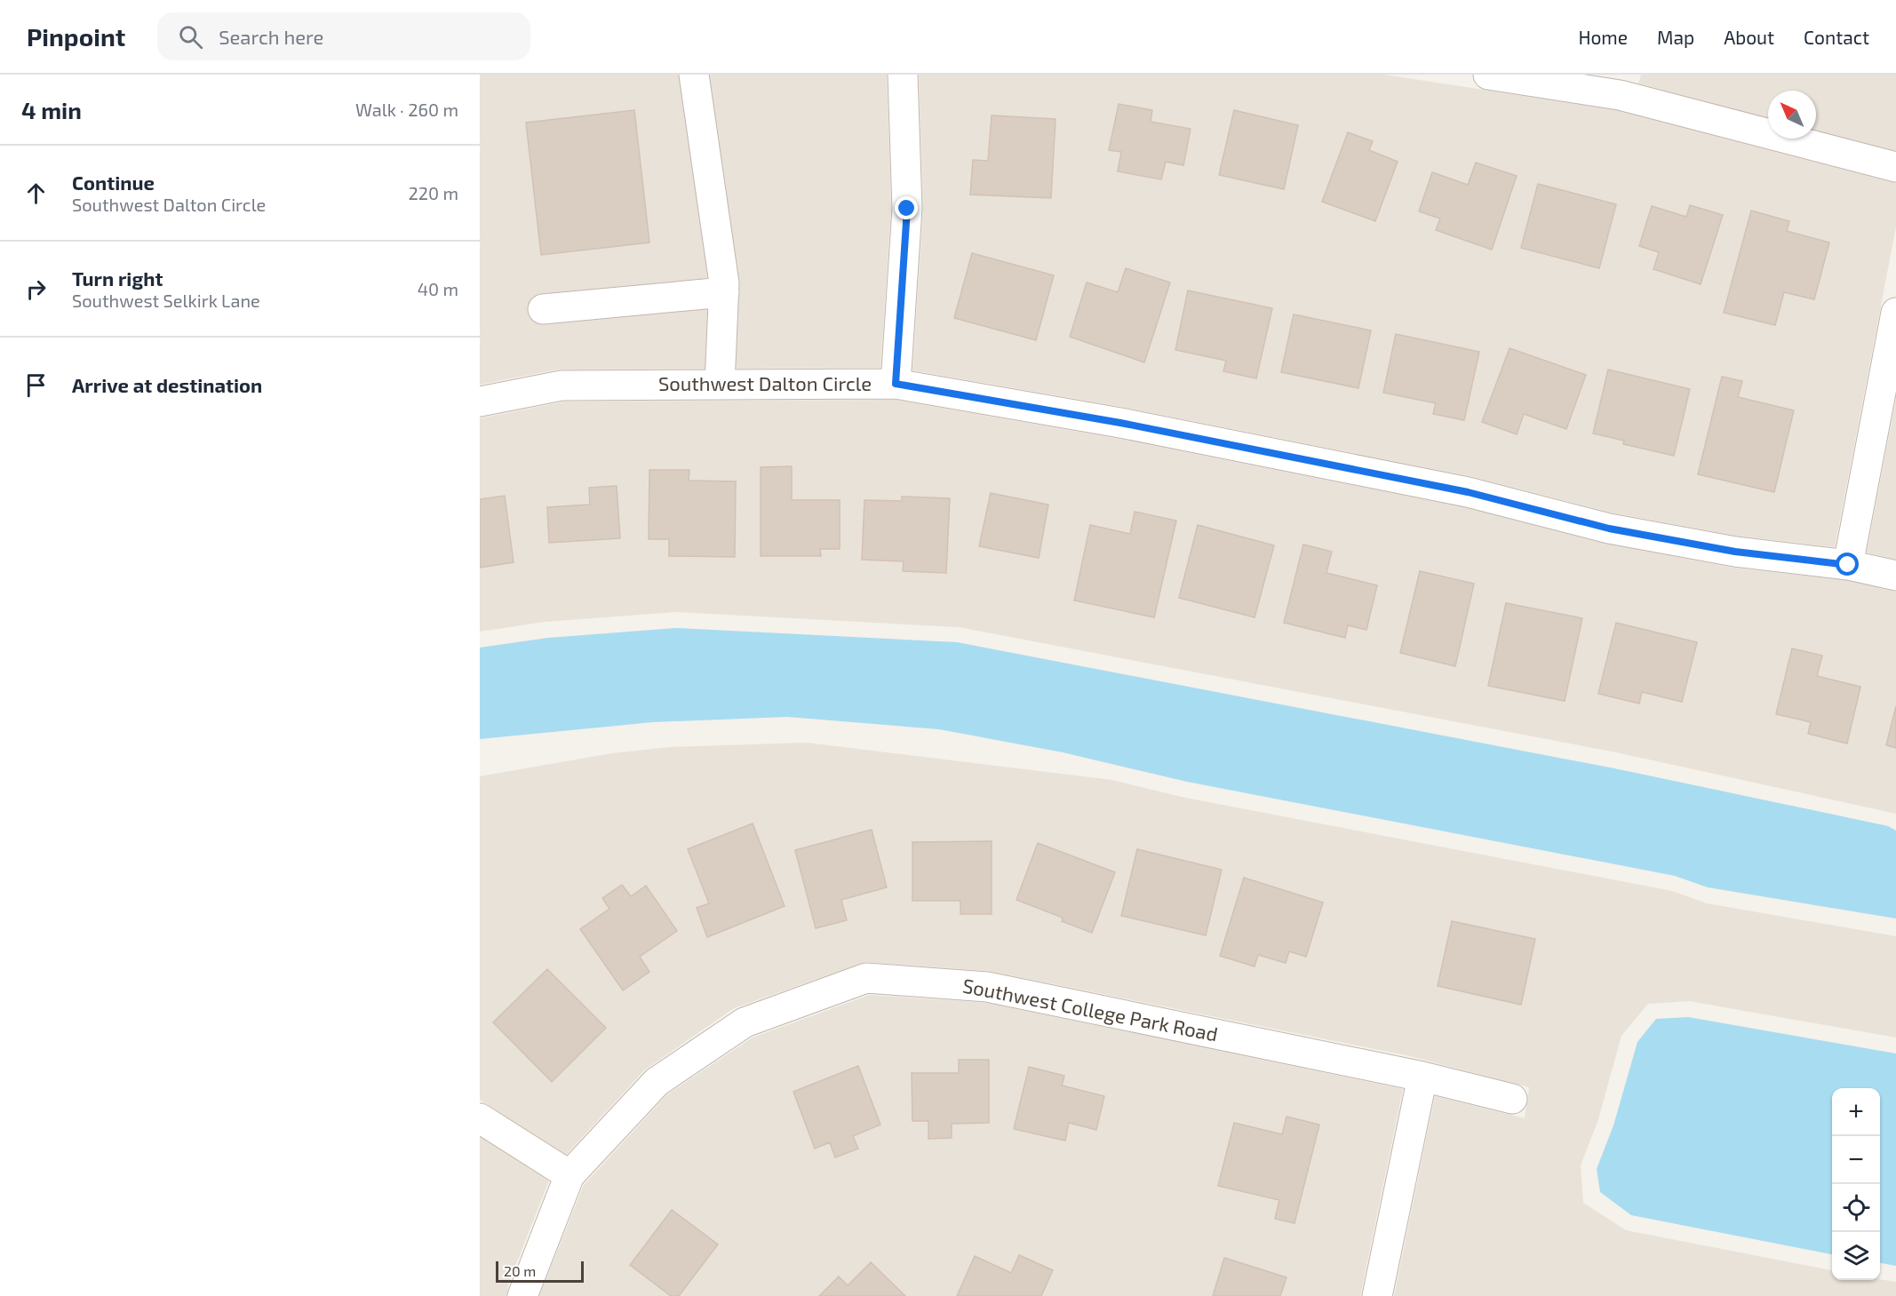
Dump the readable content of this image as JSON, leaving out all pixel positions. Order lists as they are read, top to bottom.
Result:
{
  "streets": {
    "street": ["Southwest Dalton Circle", "Southwest College Park Road"]
  },
  "scale_bar": "20 m",
  "north": "top left",
  "page": {
    "header": "Pinpoint",
    "search": "Search here",
    "nav": [
      "Home",
      "Map",
      "About",
      "Contact"
    ],
    "heading": ["4 min", "Walk · 260 m"],
    "list": [
      ["Continue", "Southwest Dalton Circle", "220 m"],
      ["Turn right", "Southwest Selkirk Lane", "40 m"],
      "Arrive at destination"
    ],
    "map_buttons": ["+", "−"],
    "scale": "20 m"
  }
}
